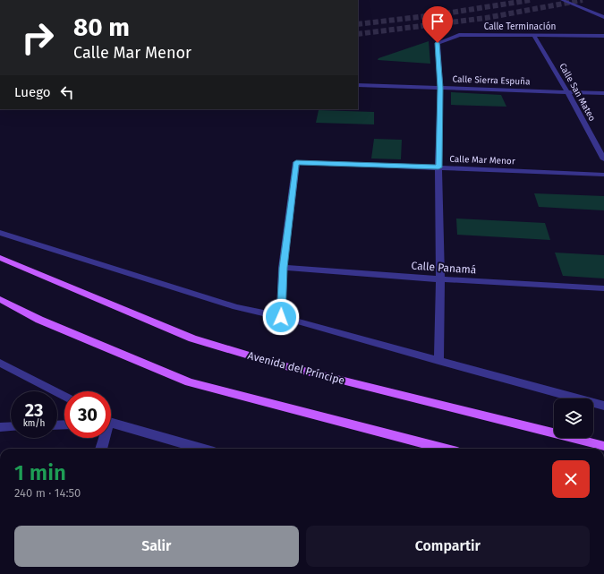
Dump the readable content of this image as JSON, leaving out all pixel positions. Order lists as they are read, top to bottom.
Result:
{
  "streets": {
    "main road": ["Avenida del Príncipe"],
    "street": [
      "Calle Terminación",
      "Calle Sierra Espuña",
      "Calle San Mateo",
      "Calle Mar Menor",
      "Calle Panamá"
    ]
  },
  "crossings": [
    ["Calle Terminación", "Calle Sierra Espuña"],
    ["Calle Terminación", "Calle San Mateo"],
    ["Calle Sierra Espuña", "Calle San Mateo"],
    ["Calle Mar Menor", "Calle Panamá"]
  ],
  "page": {
    "turn": ["80 m", "Calle Mar Menor"],
    "then": "Luego",
    "speed": "23 km/h",
    "limit": "30",
    "heading": ["1 min", "240 m · 14:50"],
    "buttons": ["Salir", "Compartir"]
  }
}
